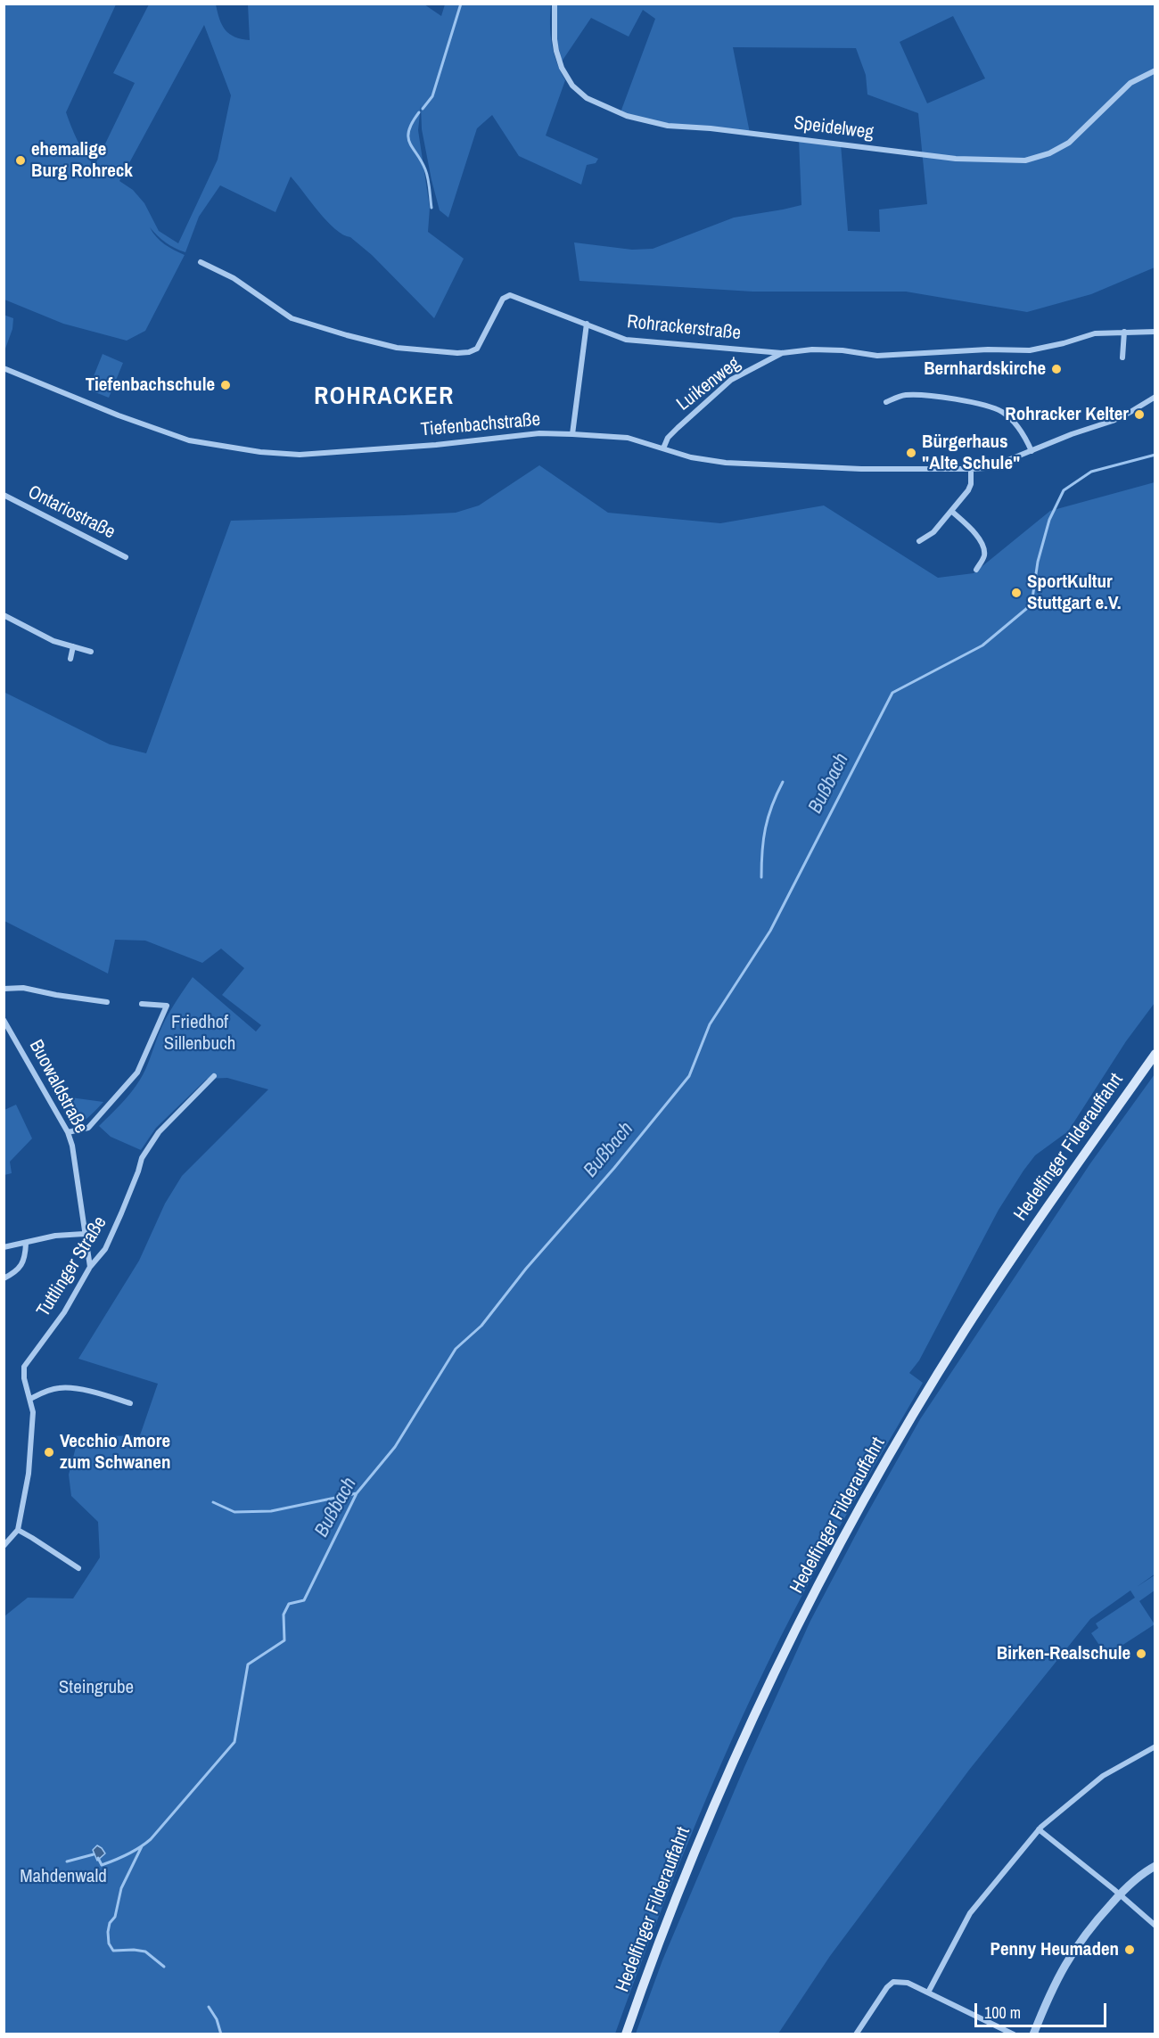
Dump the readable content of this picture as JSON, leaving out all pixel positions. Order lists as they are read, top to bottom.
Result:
{
  "streets": {
    "main road": ["Hedelfinger Filderauffahrt"],
    "street": [
      "Speidelweg",
      "Rohrackerstraße",
      "Luikenweg",
      "Tiefenbachstraße",
      "Ontariostraße",
      "Buowaldstraße",
      "Tuttlinger Straße"
    ]
  },
  "crossings": [
    ["Rohrackerstraße", "Luikenweg"],
    ["Luikenweg", "Tiefenbachstraße"],
    ["Buowaldstraße", "Tuttlinger Straße"]
  ],
  "districts": ["ROHRACKER"],
  "water": ["Bußbach"],
  "parks": ["Friedhof Sillenbuch", "Steingrube", "Mahdenwald"],
  "places": [
    "ehemalige Burg Rohreck",
    "Bernhardskirche",
    "Tiefenbachschule",
    "Rohracker Kelter",
    "Bürgerhaus \"Alte Schule\"",
    "SportKultur Stuttgart e.V.",
    "Vecchio Amore zum Schwanen",
    "Birken-Realschule",
    "Penny Heumaden"
  ],
  "scale_bar": "100 m"
}
